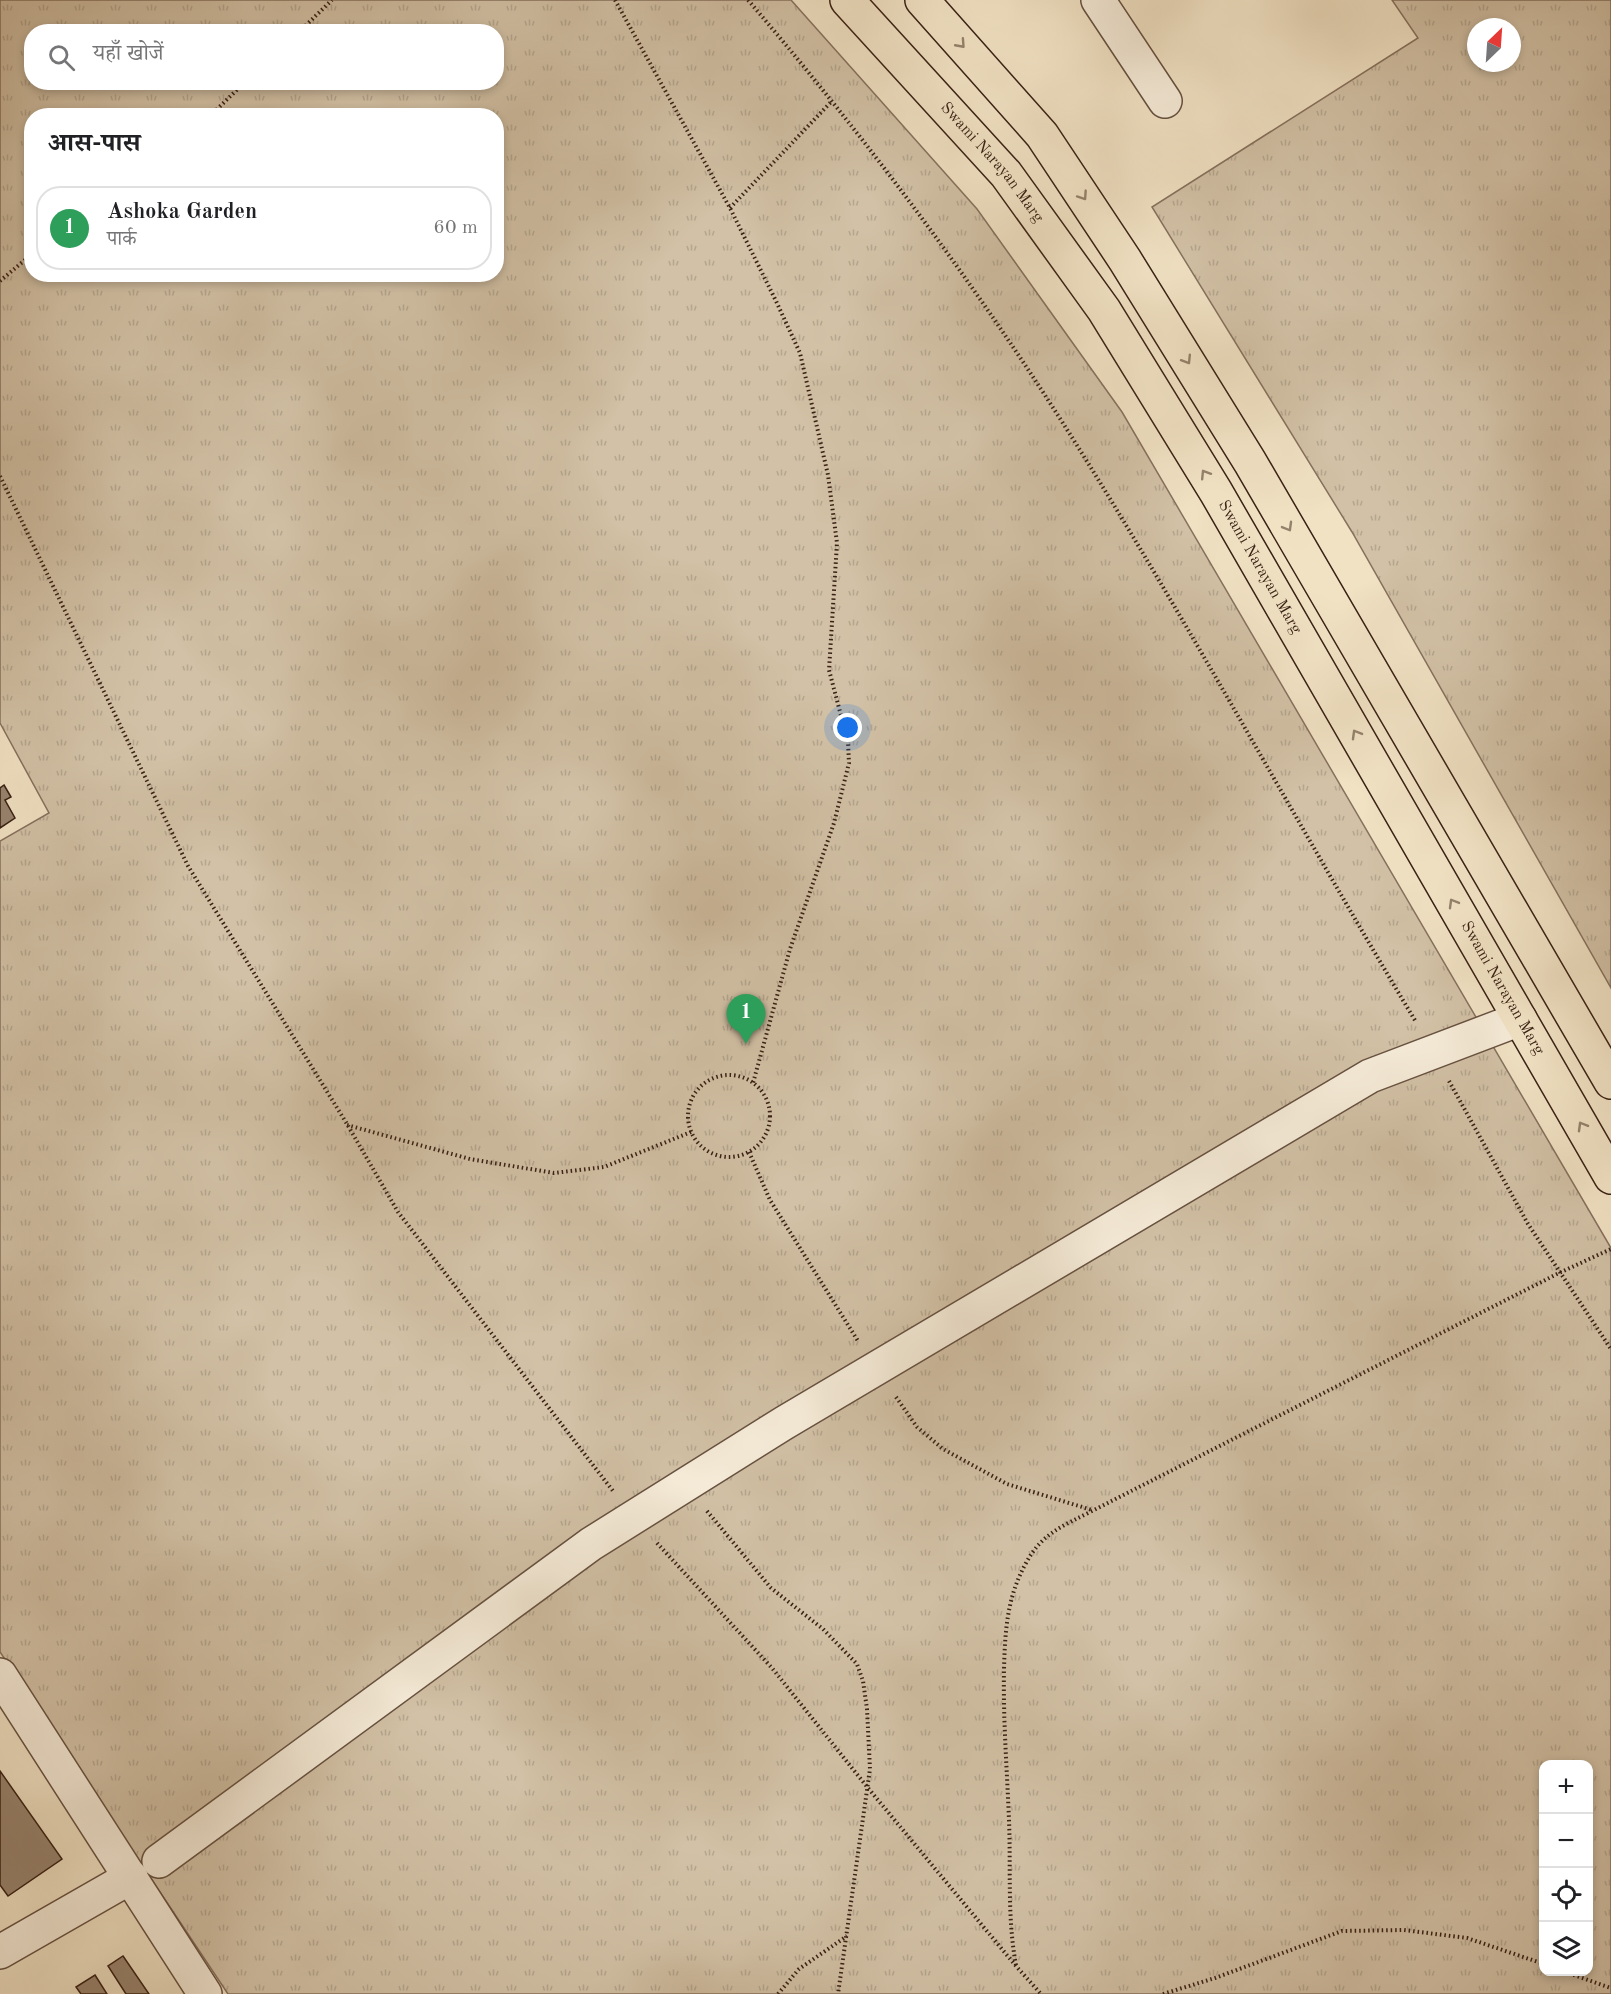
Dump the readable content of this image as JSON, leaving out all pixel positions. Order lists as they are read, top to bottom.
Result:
{
  "streets": {
    "main road": ["Swami Narayan Marg"]
  },
  "north": "top right",
  "page": {
    "search": "यहाँ खोजें",
    "heading": "आस-पास",
    "list": [
      {
        "mark": "1",
        "name": "Ashoka Garden",
        "note": "पार्क",
        "value": "60 m"
      }
    ],
    "pins": "1",
    "map_buttons": ["+", "−"]
  }
}
